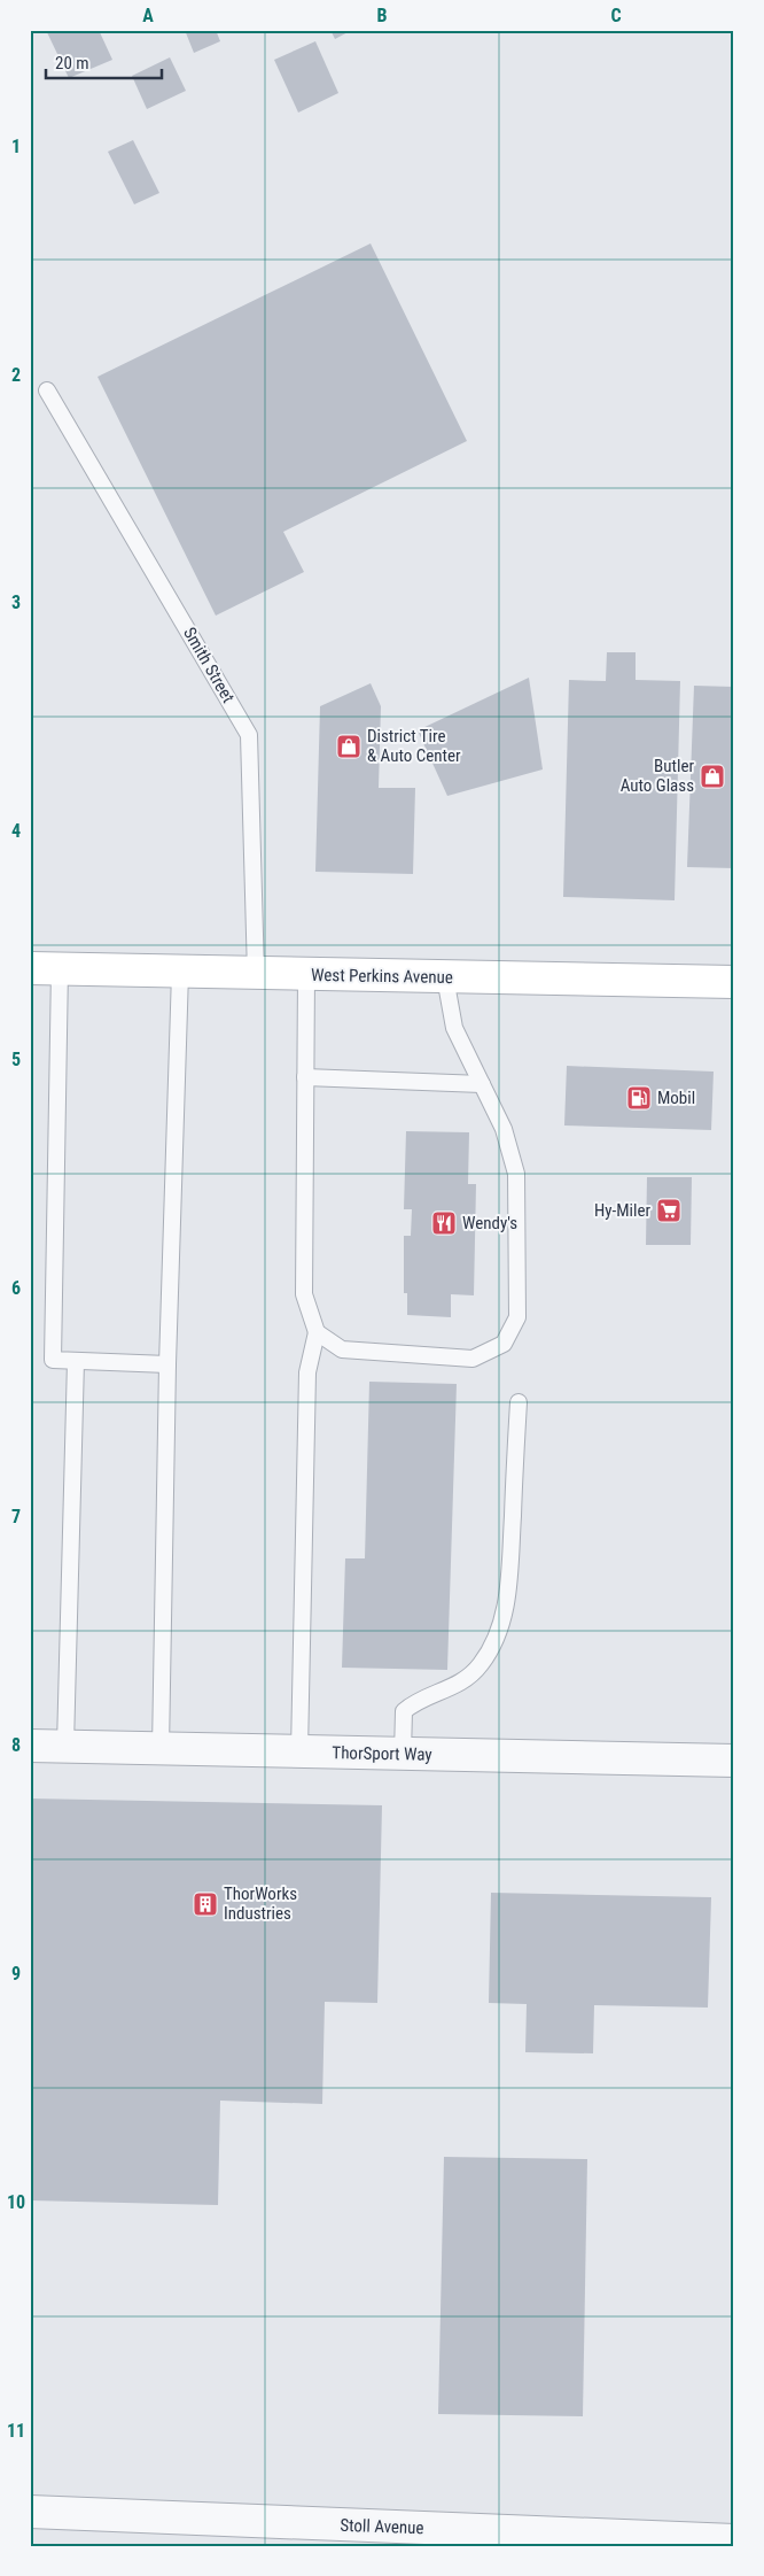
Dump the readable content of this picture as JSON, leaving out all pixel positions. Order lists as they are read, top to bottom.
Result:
{
  "streets": {
    "main road": ["West Perkins Avenue"],
    "street": ["ThorSport Way", "Stoll Avenue"],
    "lane": ["Smith Street"]
  },
  "crossings": [
    ["Smith Street", "West Perkins Avenue"]
  ],
  "places": {
    "shop": ["District Tire & Auto Center", "Butler Auto Glass"],
    "fuel station": ["Mobil"],
    "supermarket": ["Hy-Miler"],
    "restaurant": ["Wendy's"],
    "building": ["ThorWorks Industries"]
  },
  "scale_bar": "20 m",
  "grid": {
    "columns": ["A", "B", "C"],
    "rows": [
      "1",
      "2",
      "3",
      "4",
      "5",
      "6",
      "7",
      "8",
      "9",
      "10",
      "11"
    ]
  }
}
